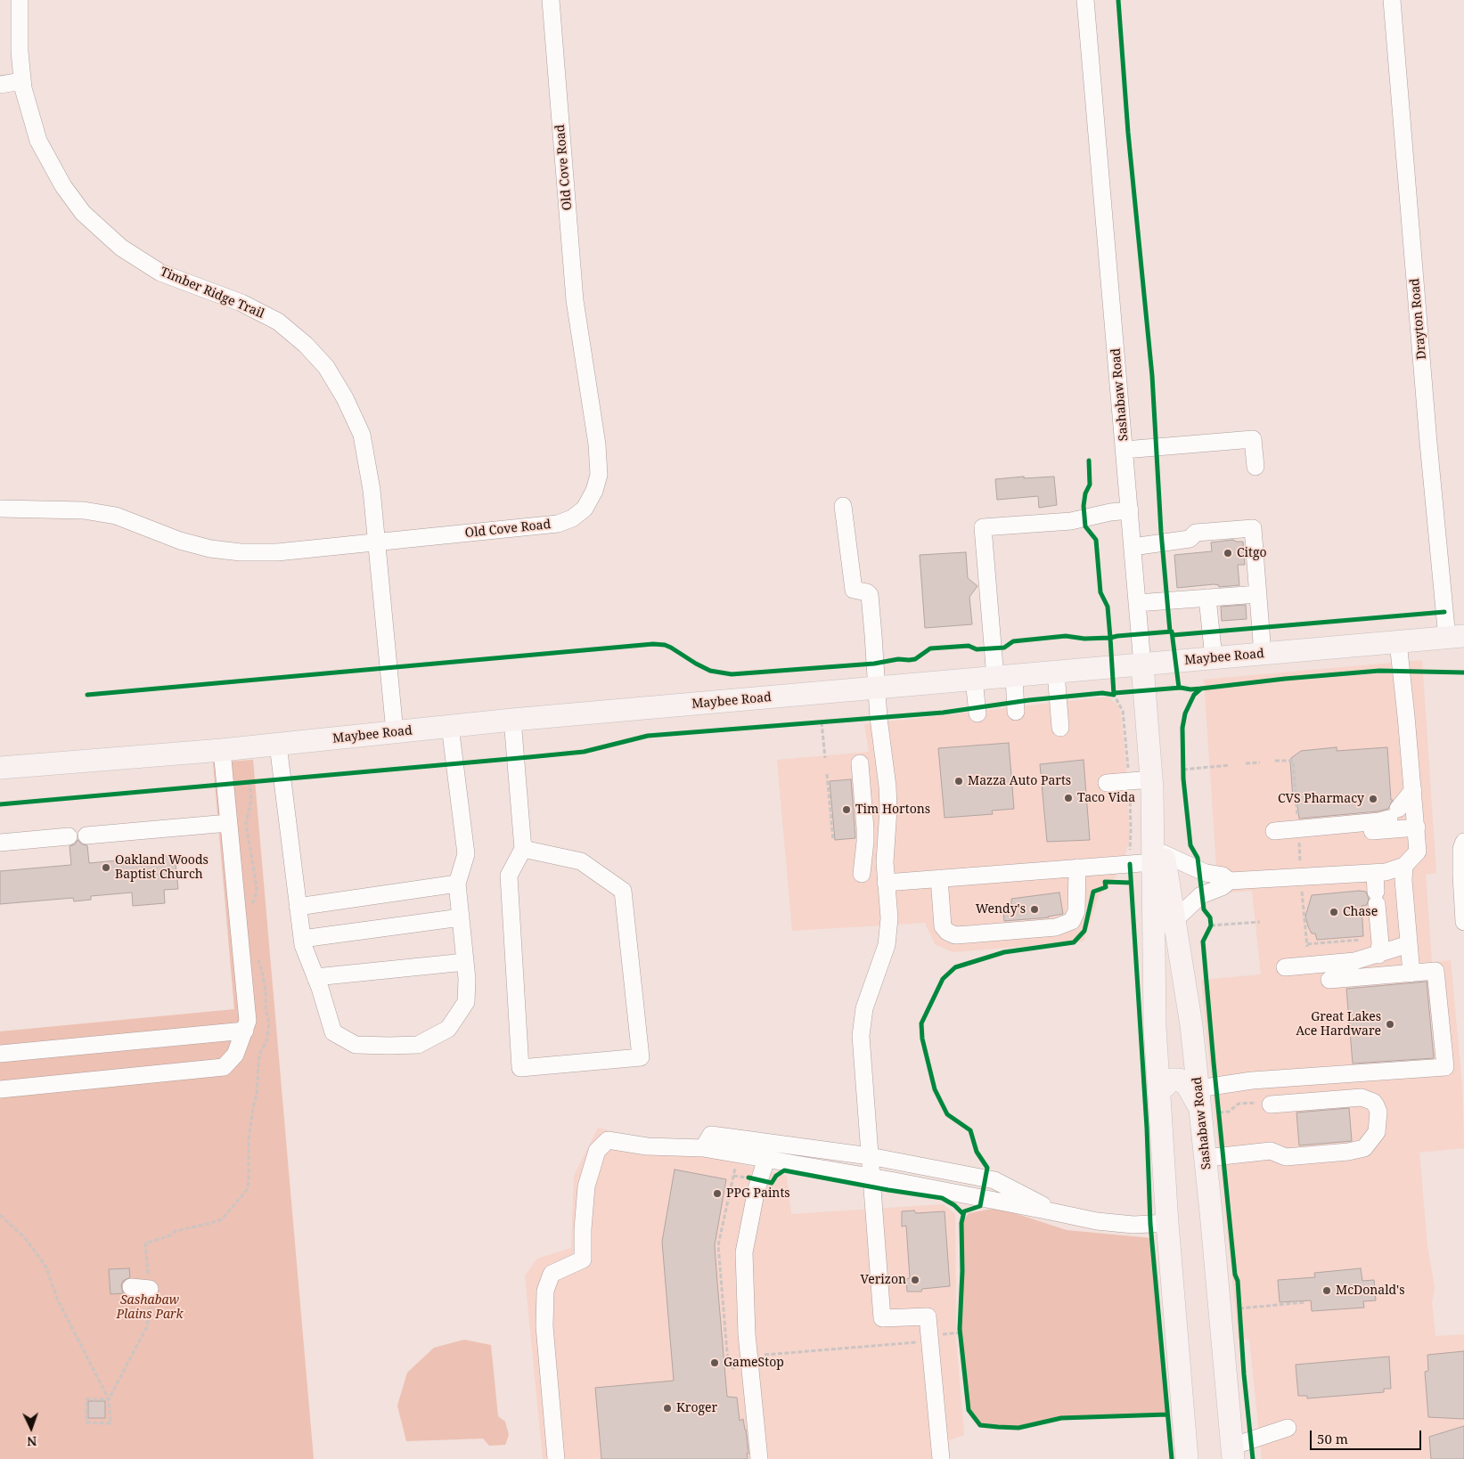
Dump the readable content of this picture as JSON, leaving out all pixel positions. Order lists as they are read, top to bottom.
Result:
{
  "streets": {
    "main road": ["Sashabaw Road", "Maybee Road"],
    "street": ["Old Cove Road", "Timber Ridge Trail", "Drayton Road"]
  },
  "crossings": [
    ["Old Cove Road", "Timber Ridge Trail"],
    ["Timber Ridge Trail", "Maybee Road"],
    ["Drayton Road", "Maybee Road"],
    ["Sashabaw Road", "Maybee Road"]
  ],
  "parks": ["Sashabaw Plains Park"],
  "places": [
    "Citgo",
    "Mazza Auto Parts",
    "Taco Vida",
    "CVS Pharmacy",
    "Tim Hortons",
    "Oakland Woods Baptist Church",
    "Wendy's",
    "Chase",
    "Great Lakes Ace Hardware",
    "PPG Paints",
    "Verizon",
    "McDonald's",
    "GameStop",
    "Kroger"
  ],
  "scale_bar": "50 m",
  "north": "bottom"
}
